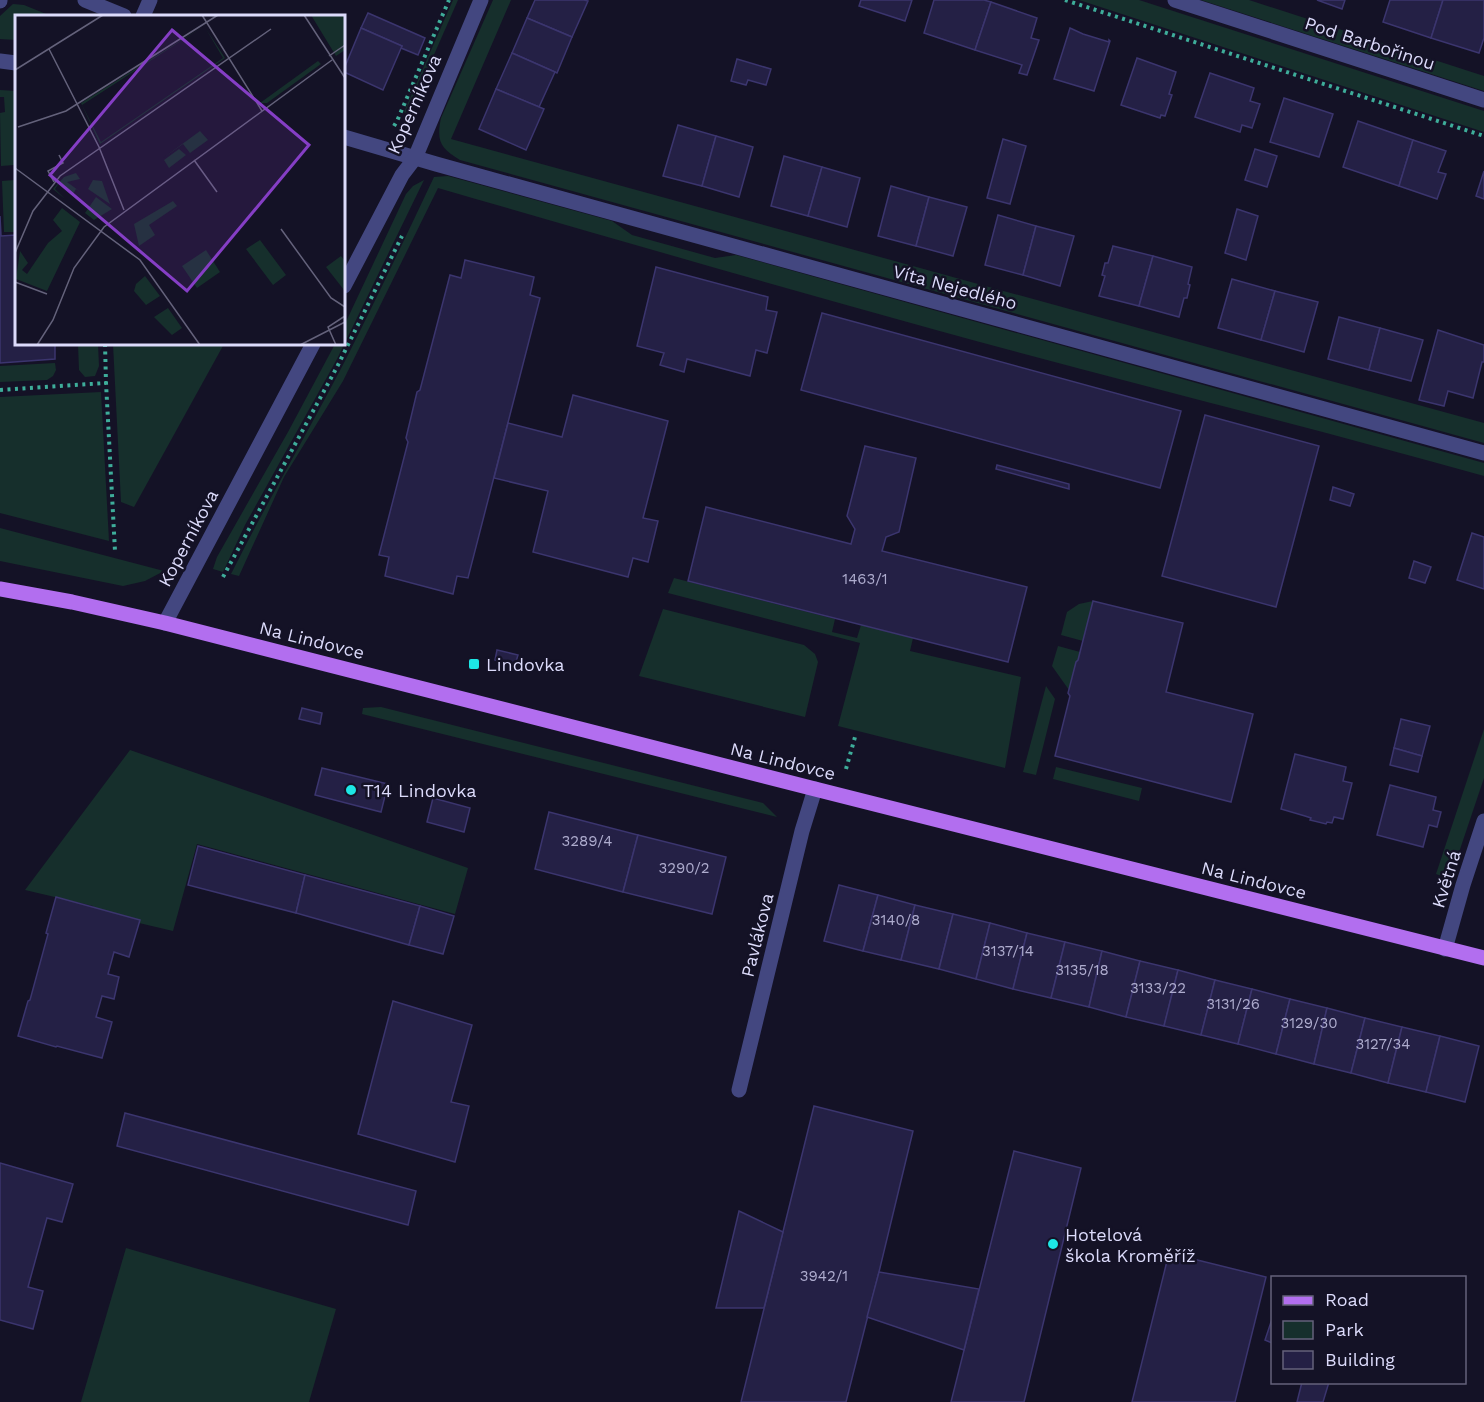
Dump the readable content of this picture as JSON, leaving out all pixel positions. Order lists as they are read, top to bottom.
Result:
{
  "streets": {
    "main road": ["Na Lindovce"],
    "street": [
      "Pod Barbořinou",
      "Koperníkova",
      "Víta Nejedlého",
      "Květná",
      "Pavlákova"
    ]
  },
  "crossings": [
    ["Koperníkova", "Víta Nejedlého"],
    ["Koperníkova", "Na Lindovce"],
    ["Na Lindovce", "Květná"],
    ["Na Lindovce", "Pavlákova"]
  ],
  "places": {
    "transit": ["Lindovka"],
    "other": ["T14 Lindovka", "Hotelová škola Kroměříž"]
  },
  "house_numbers": [
    "1463/1",
    "3289/4",
    "3290/2",
    "3140/8",
    "3137/14",
    "3135/18",
    "3133/22",
    "3131/26",
    "3129/30",
    "3127/34",
    "3942/1"
  ],
  "legend": ["Road", "Park", "Building"]
}
